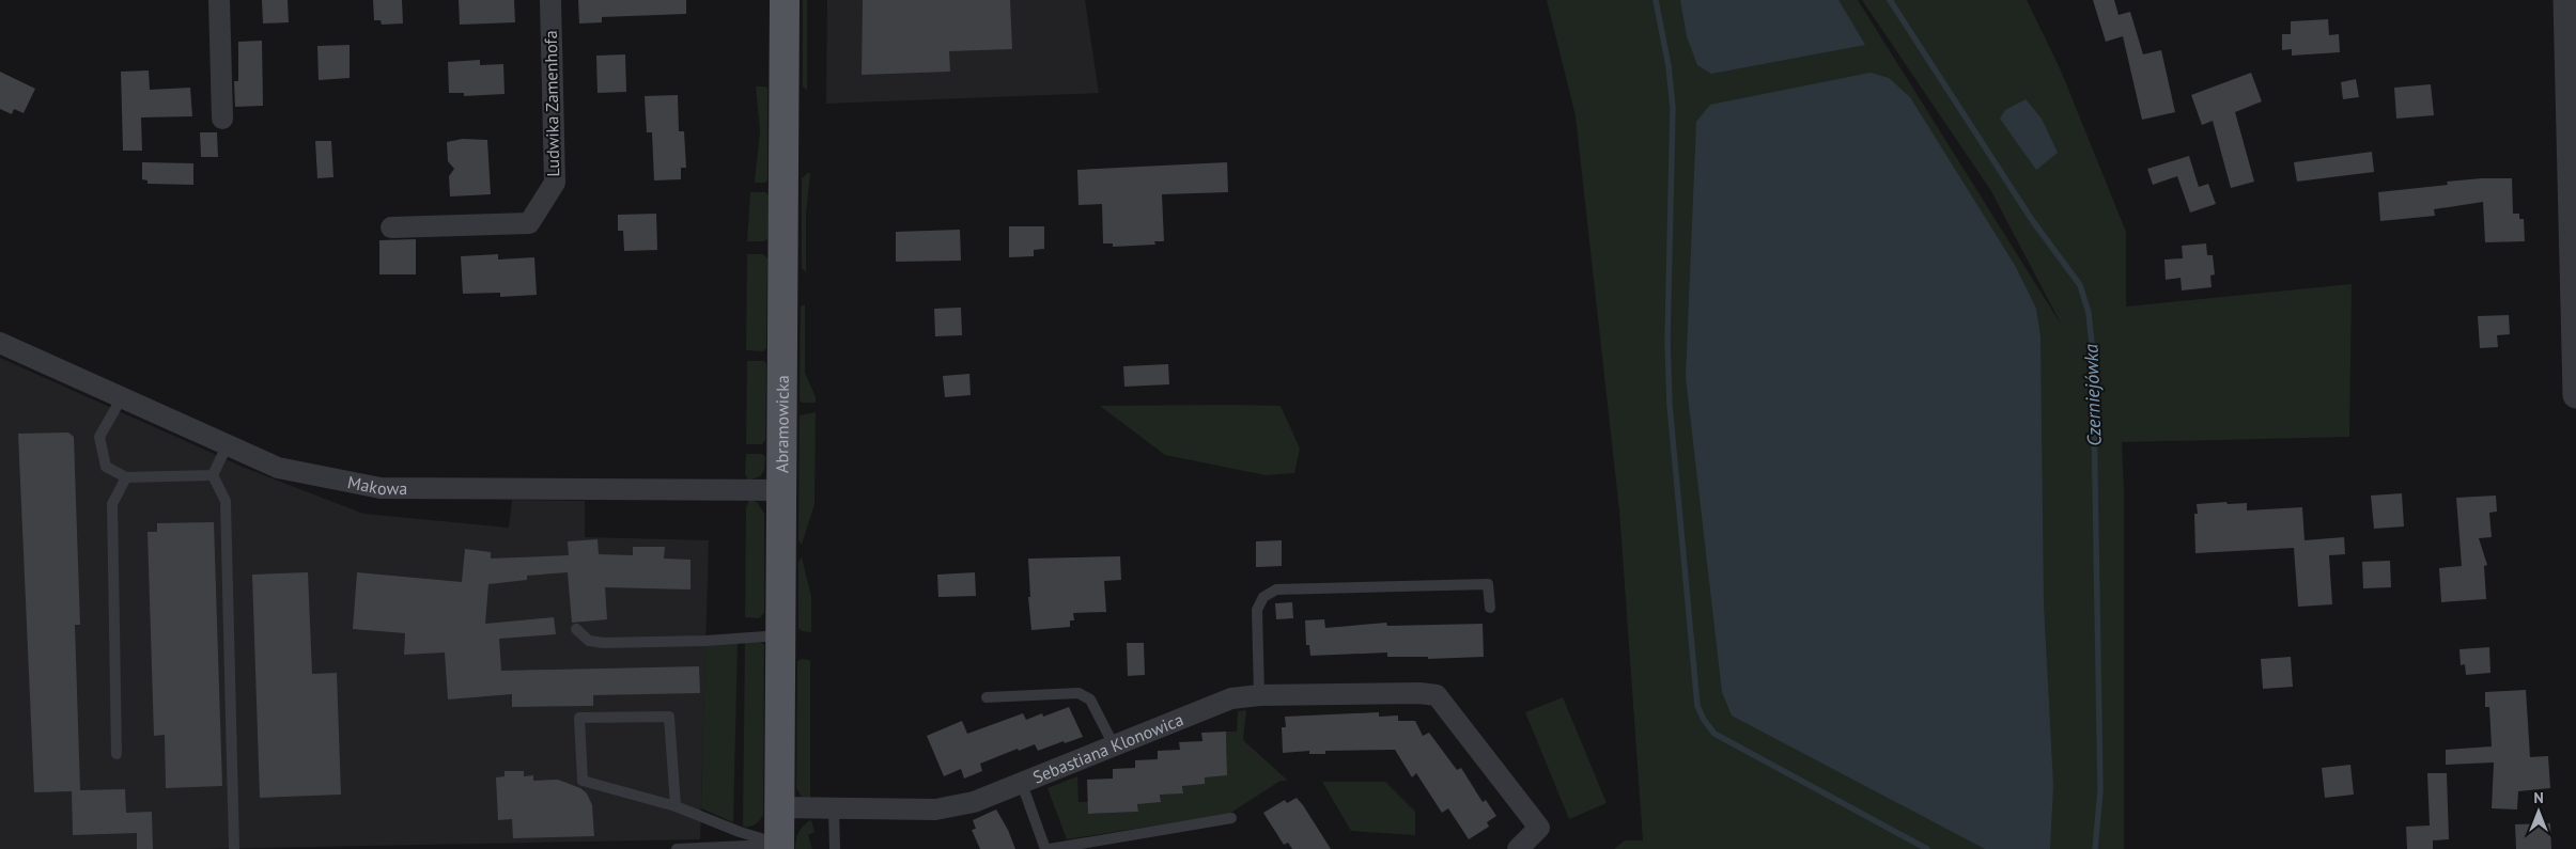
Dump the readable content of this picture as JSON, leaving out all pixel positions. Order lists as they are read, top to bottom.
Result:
{
  "streets": {
    "main road": ["Abramowicka"],
    "street": ["Ludwika Zamenhofa", "Makowa", "Sebastiana Klonowica"]
  },
  "crossings": [
    ["Abramowicka", "Makowa"],
    ["Abramowicka", "Sebastiana Klonowica"]
  ],
  "water": ["Czerniejówka"],
  "north": "top"
}
